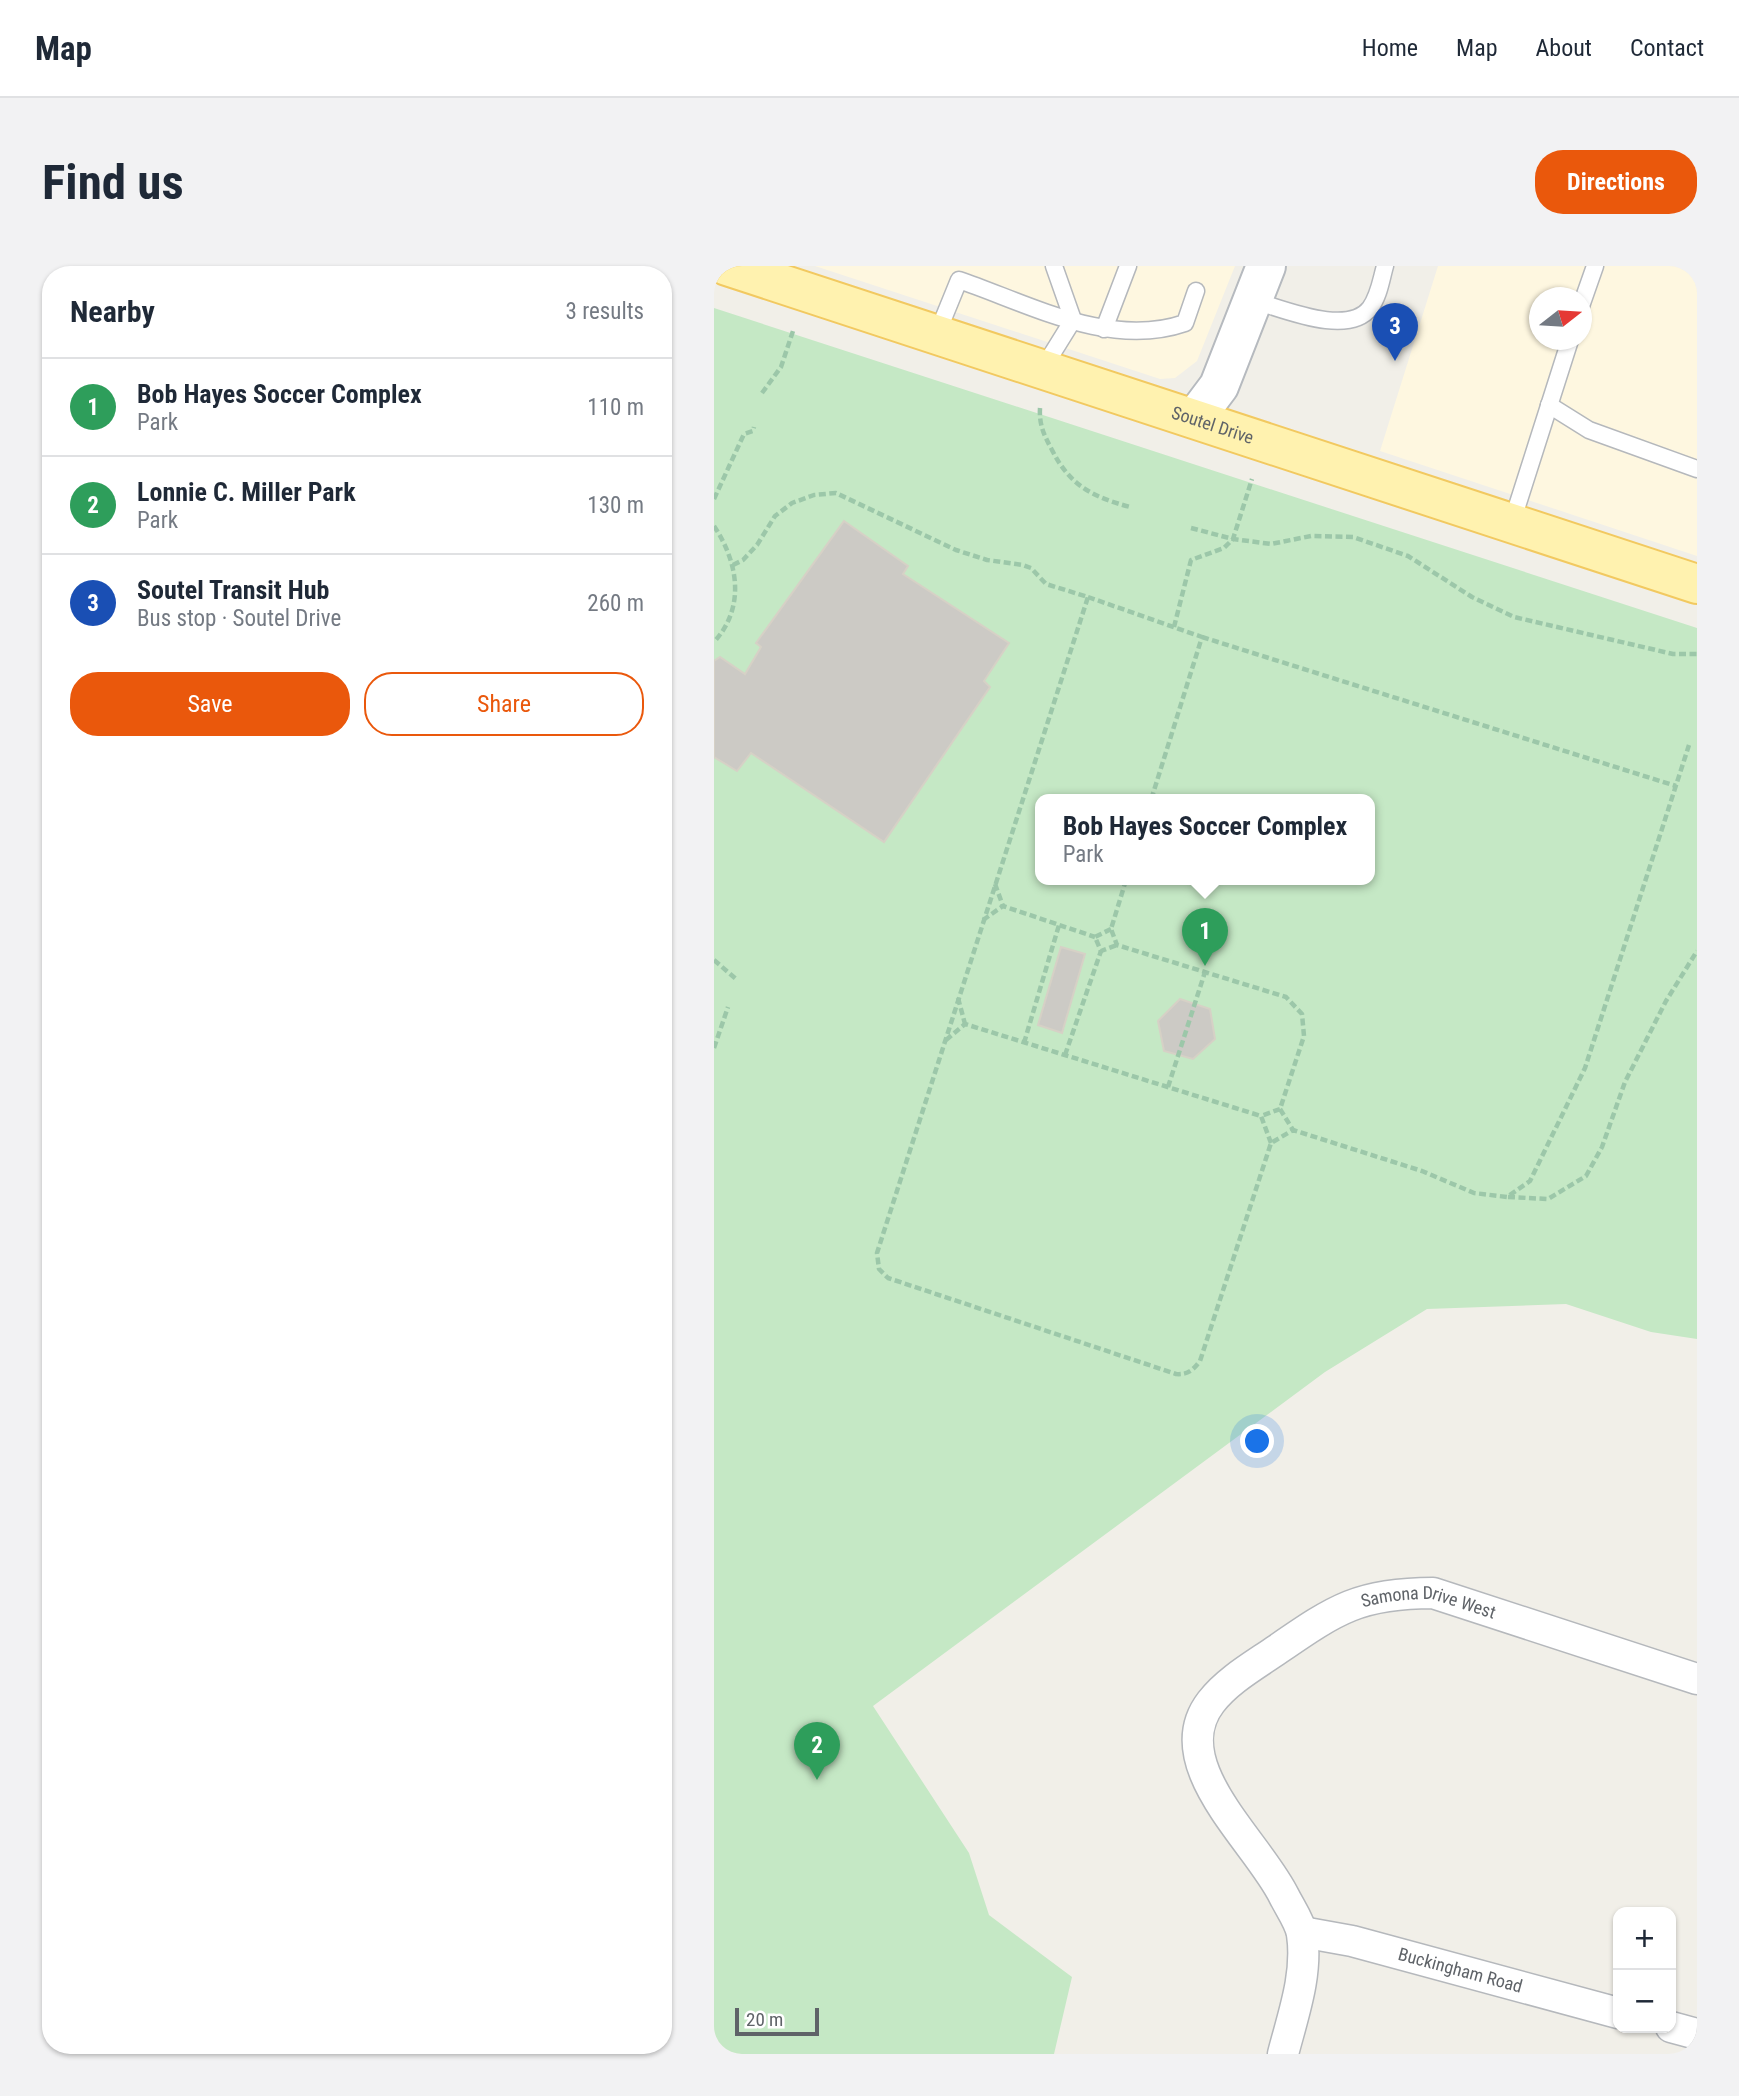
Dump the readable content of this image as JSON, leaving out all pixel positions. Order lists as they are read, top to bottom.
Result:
{
  "streets": {
    "main road": ["Soutel Drive"],
    "street": ["Samona Drive West", "Buckingham Road"]
  },
  "crossings": [
    ["Samona Drive West", "Buckingham Road"]
  ],
  "scale_bar": "20 m",
  "north": "right",
  "page": {
    "header": "Map",
    "nav": [
      "Home",
      "Map",
      "About",
      "Contact"
    ],
    "buttons": [
      "Directions",
      ["Save", "Share"]
    ],
    "title": "Find us",
    "heading": ["Nearby", "3 results"],
    "pins": ["3", "1", "2"],
    "list": [
      {
        "mark": "1",
        "name": "Bob Hayes Soccer Complex",
        "note": "Park",
        "value": "110 m"
      },
      {
        "mark": "2",
        "name": "Lonnie C. Miller Park",
        "note": "Park",
        "value": "130 m"
      },
      {
        "mark": "3",
        "name": "Soutel Transit Hub",
        "note": "Bus stop · Soutel Drive",
        "value": "260 m"
      }
    ],
    "popup": ["Bob Hayes Soccer Complex", "Park"],
    "map_buttons": ["+", "−"],
    "scale": "20 m"
  }
}
